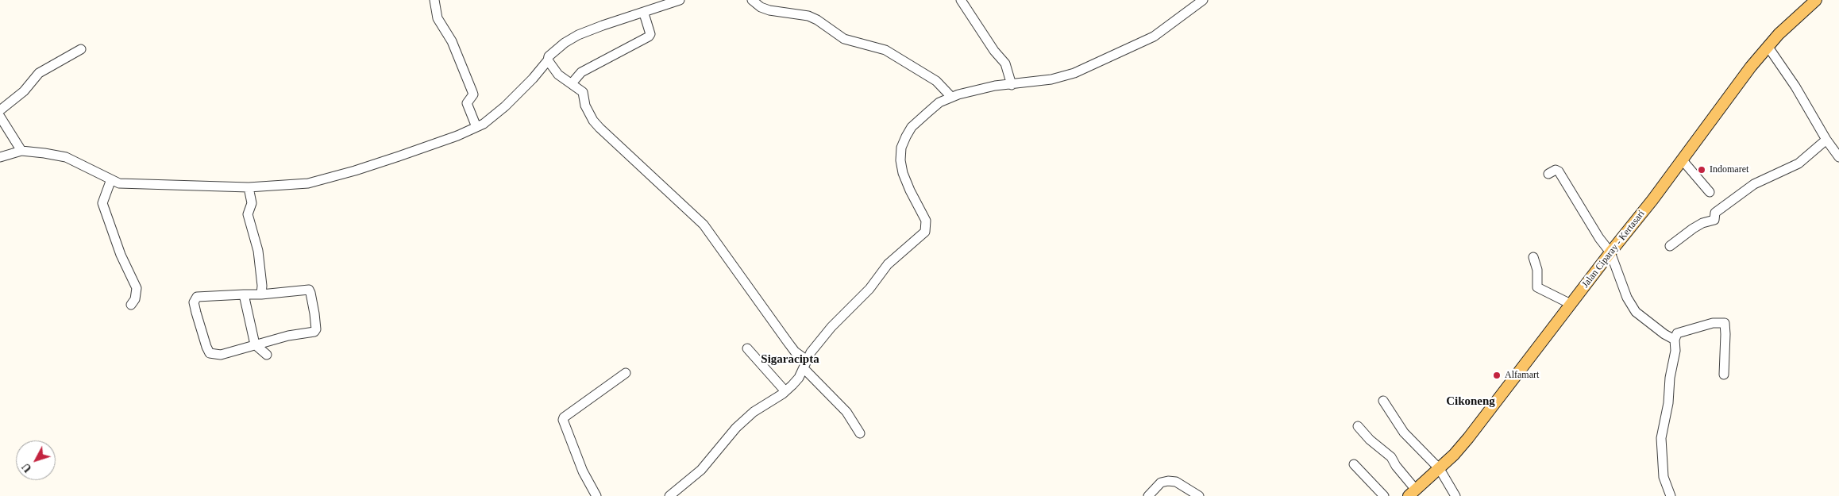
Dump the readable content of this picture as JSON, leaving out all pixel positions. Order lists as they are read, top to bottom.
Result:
{
  "streets": {
    "main road": ["Jalan Ciparay - Kertasari"]
  },
  "districts": ["Sigaracipta", "Cikoneng"],
  "places": ["Indomaret", "Alfamart"],
  "north": "bottom left"
}
